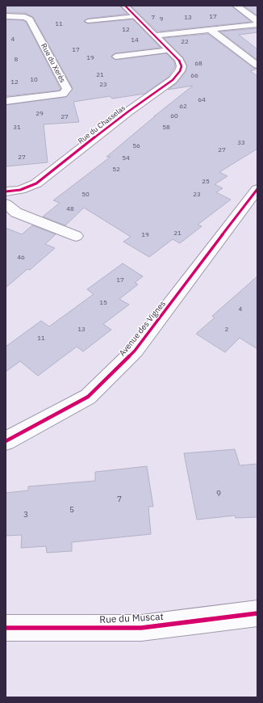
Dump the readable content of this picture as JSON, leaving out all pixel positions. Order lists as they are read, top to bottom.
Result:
{
  "streets": {
    "street": [
      "Rue du Xerès",
      "Rue du Chasselas",
      "Avenue des Vignes",
      "Rue du Muscat"
    ]
  },
  "house_numbers": [
    "17",
    "7",
    "13",
    "9",
    "11",
    "12",
    "4",
    "14",
    "22",
    "17",
    "19",
    "8",
    "68",
    "21",
    "66",
    "10",
    "12",
    "23",
    "64",
    "62",
    "29",
    "60",
    "27",
    "31",
    "58",
    "33",
    "56",
    "27",
    "27",
    "54",
    "52",
    "25",
    "50",
    "23",
    "48",
    "21",
    "19",
    "46",
    "17",
    "15",
    "4",
    "13",
    "2",
    "11",
    "9",
    "7",
    "5",
    "3"
  ]
}
